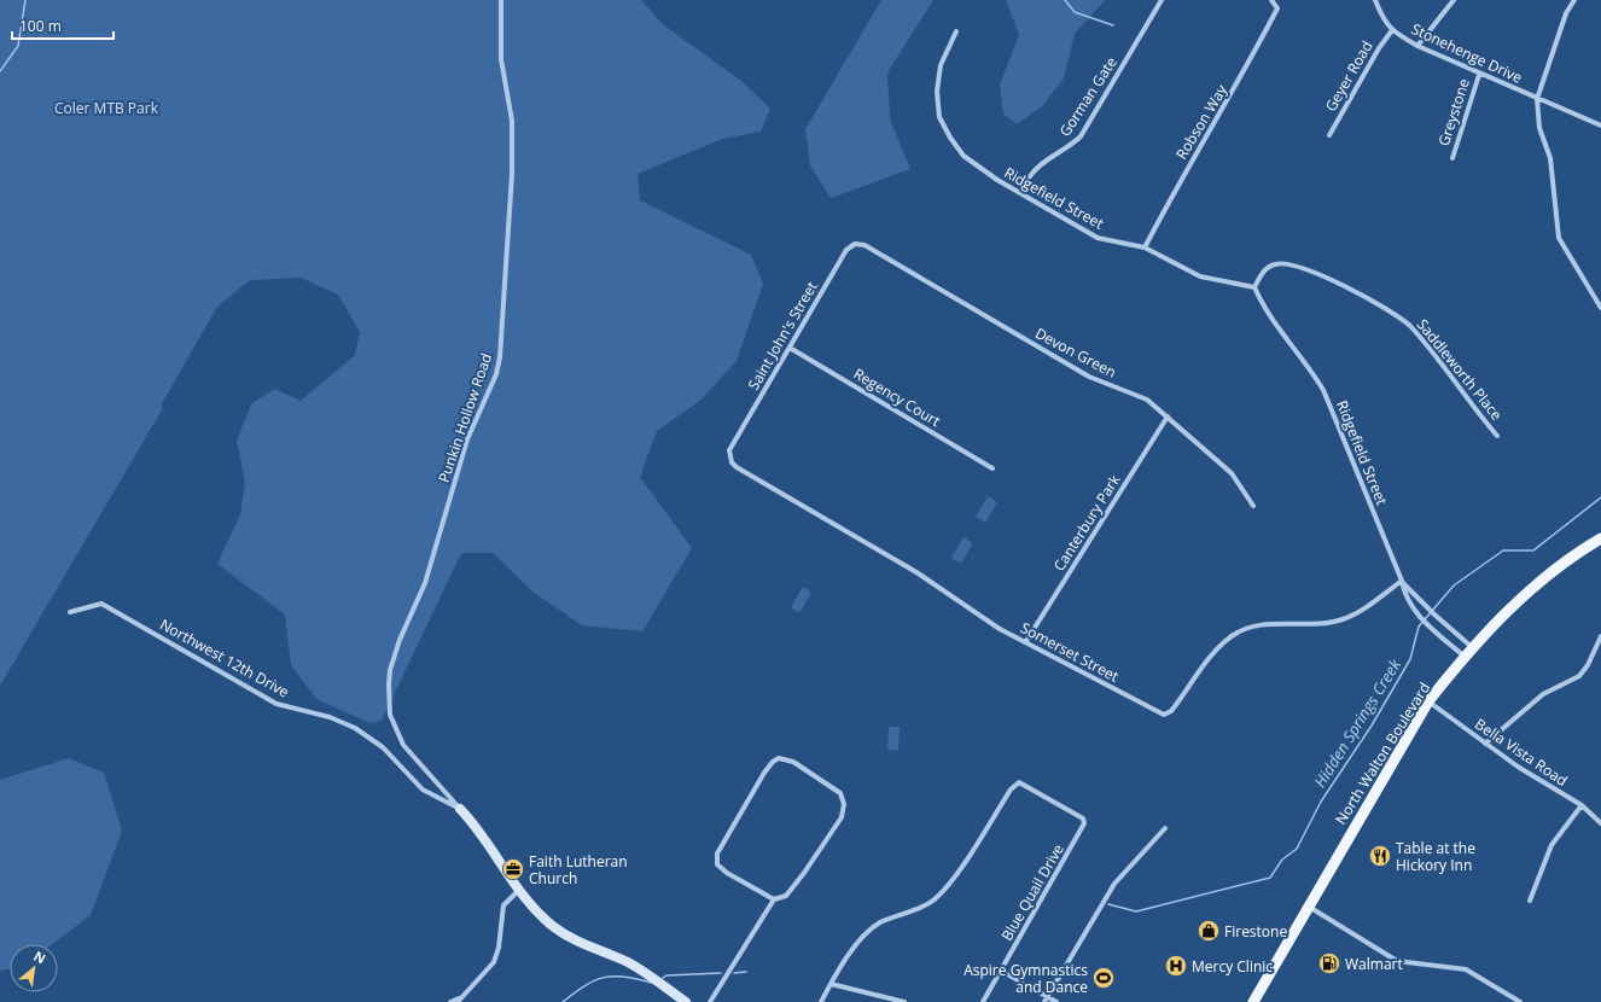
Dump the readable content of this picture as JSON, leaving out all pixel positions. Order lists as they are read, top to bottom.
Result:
{
  "streets": {
    "main road": ["North Walton Boulevard"],
    "street": [
      "Stonehenge Drive",
      "Geyer Road",
      "Gorman Gate",
      "Greystone",
      "Robson Way",
      "Ridgefield Street",
      "Saint John's Street",
      "Devon Green",
      "Saddleworth Place",
      "Regency Court",
      "Punkin Hollow Road",
      "Canterbury Park",
      "Somerset Street",
      "Northwest 12th Drive",
      "Bella Vista Road",
      "Blue Quail Drive"
    ]
  },
  "crossings": [
    ["Stonehenge Drive", "Geyer Road"],
    ["Stonehenge Drive", "Greystone"],
    ["Gorman Gate", "Ridgefield Street"],
    ["Robson Way", "Ridgefield Street"],
    ["Ridgefield Street", "Saddleworth Place"],
    ["Ridgefield Street", "Somerset Street"],
    ["Ridgefield Street", "North Walton Boulevard"],
    ["Saint John's Street", "Devon Green"],
    ["Saint John's Street", "Regency Court"],
    ["Saint John's Street", "Somerset Street"],
    ["Devon Green", "Canterbury Park"],
    ["Punkin Hollow Road", "Northwest 12th Drive"],
    ["Canterbury Park", "Somerset Street"],
    ["Bella Vista Road", "North Walton Boulevard"]
  ],
  "water": ["Hidden Springs Creek"],
  "parks": ["Coler MTB Park"],
  "places": {
    "restaurant": ["Table at the Hickory Inn"],
    "office": ["Faith Lutheran Church"],
    "shop": ["Firestone"],
    "fuel station": ["Walmart"],
    "hospital": ["Mercy Clinic"],
    "sports": ["Aspire Gymnastics and Dance"]
  },
  "scale_bar": "100 m",
  "north": "top right"
}
